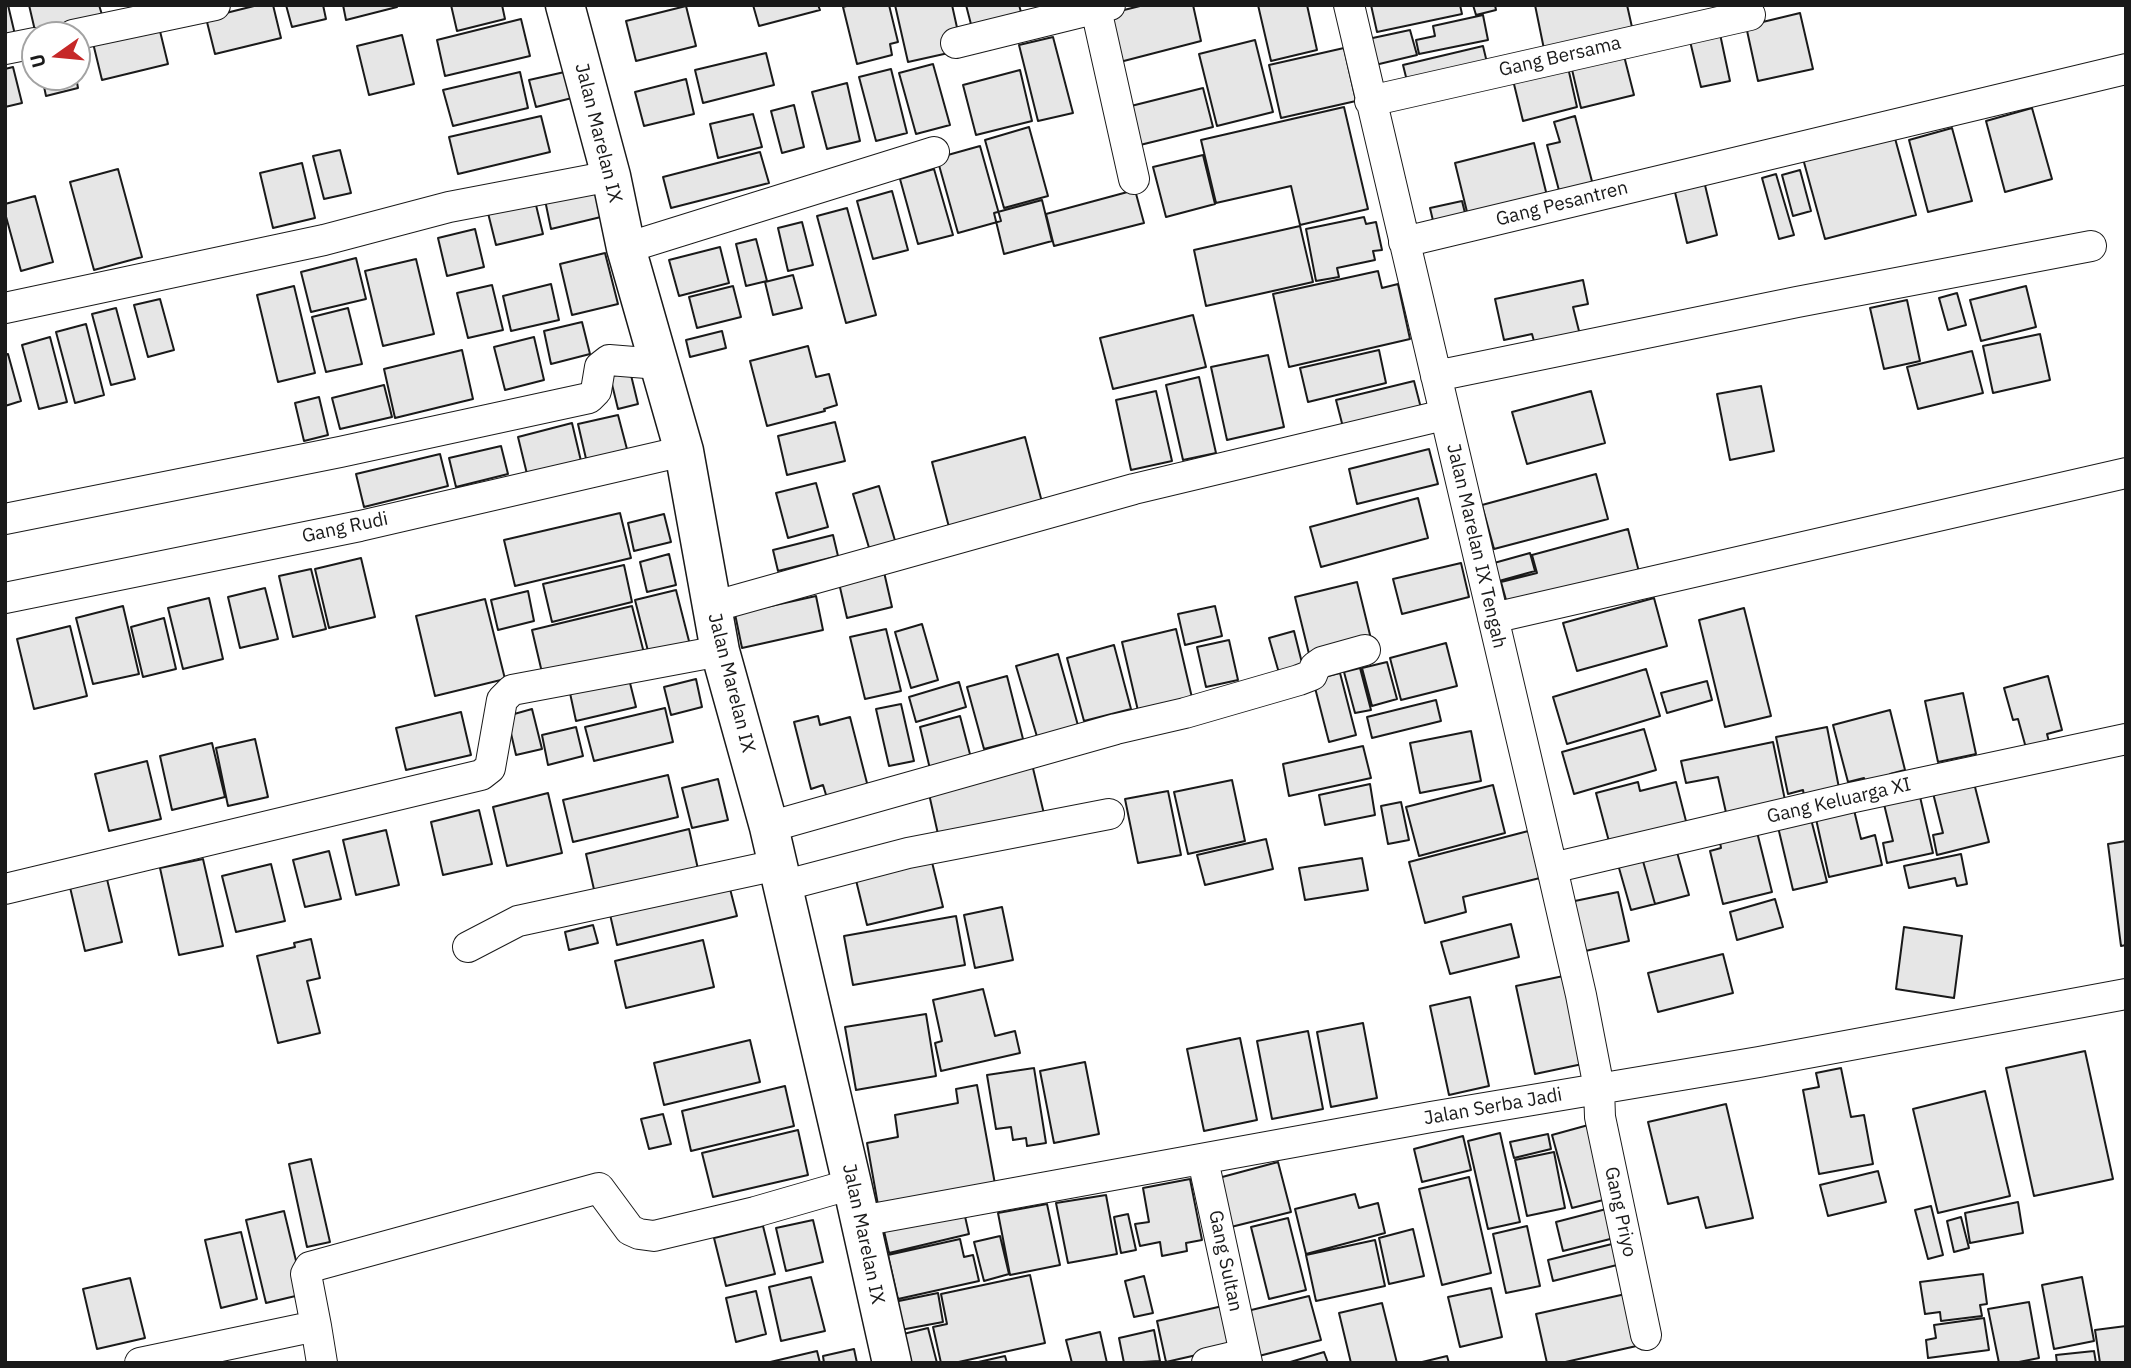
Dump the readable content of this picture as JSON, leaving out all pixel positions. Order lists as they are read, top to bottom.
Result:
{
  "streets": {
    "main road": ["Jalan Marelan IX"],
    "street": [
      "Gang Bersama",
      "Gang Pesantren",
      "Gang Rudi",
      "Jalan Marelan IX Tengah",
      "Gang Keluarga XI",
      "Jalan Serba Jadi",
      "Gang Priyo",
      "Gang Sultan"
    ]
  },
  "crossings": [
    ["Gang Bersama", "Jalan Marelan IX Tengah"],
    ["Jalan Marelan IX", "Gang Rudi"],
    ["Jalan Marelan IX", "Jalan Serba Jadi"],
    ["Gang Pesantren", "Jalan Marelan IX Tengah"],
    ["Jalan Marelan IX Tengah", "Gang Keluarga XI"],
    ["Jalan Marelan IX Tengah", "Jalan Serba Jadi"],
    ["Jalan Marelan IX Tengah", "Gang Priyo"],
    ["Jalan Serba Jadi", "Gang Priyo"],
    ["Jalan Serba Jadi", "Gang Sultan"]
  ],
  "north": "left"
}
